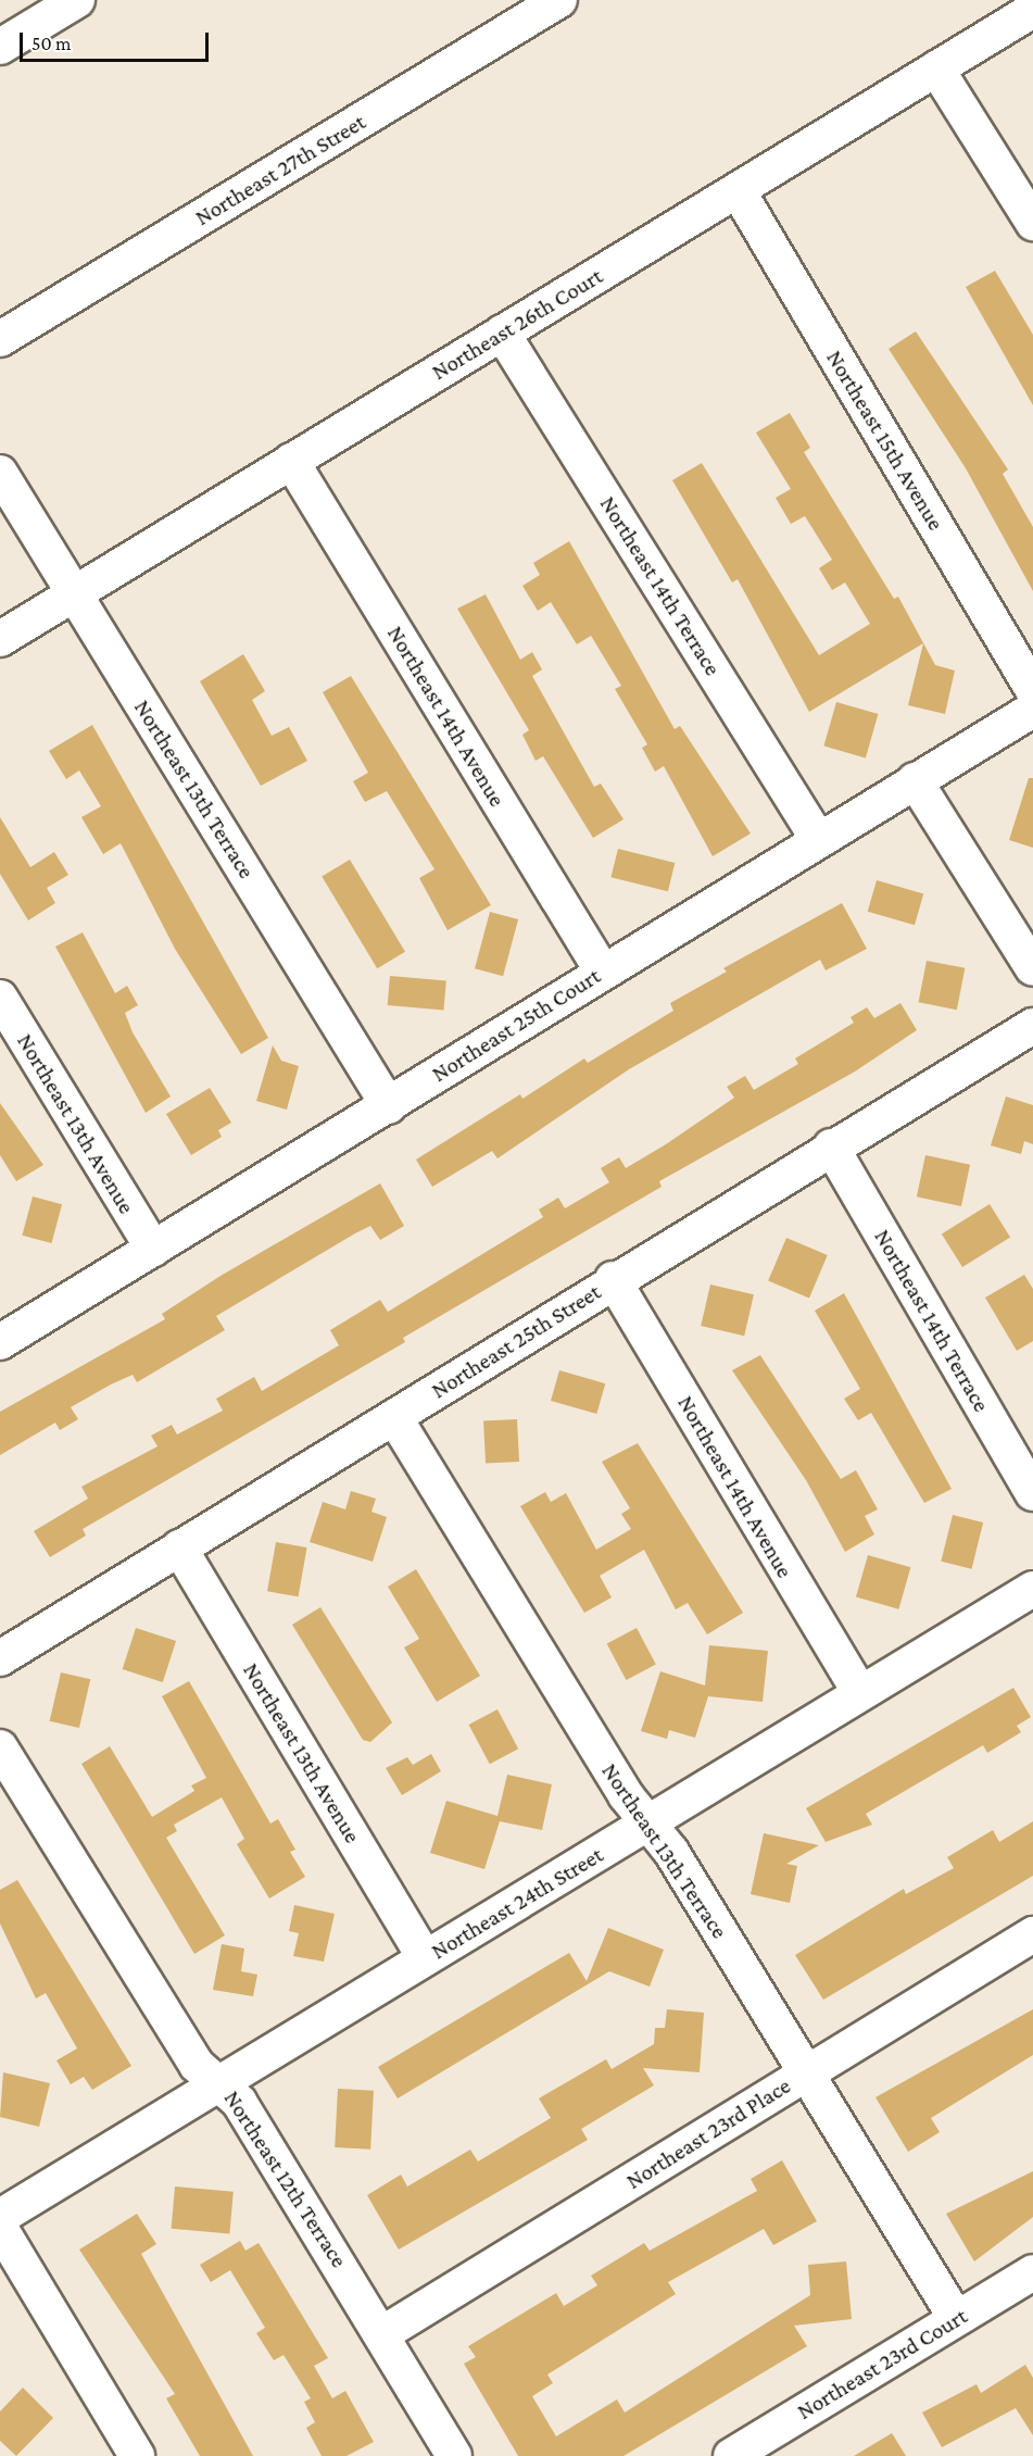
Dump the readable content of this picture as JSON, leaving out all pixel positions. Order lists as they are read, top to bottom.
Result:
{
  "streets": {
    "street": [
      "Northeast 27th Street",
      "Northeast 26th Court",
      "Northeast 15th Avenue",
      "Northeast 14th Terrace",
      "Northeast 14th Avenue",
      "Northeast 13th Terrace",
      "Northeast 25th Court",
      "Northeast 13th Avenue",
      "Northeast 25th Street",
      "Northeast 24th Street",
      "Northeast 23rd Place",
      "Northeast 12th Terrace",
      "Northeast 23rd Court"
    ]
  },
  "crossings": [
    ["Northeast 26th Court", "Northeast 15th Avenue"],
    ["Northeast 26th Court", "Northeast 14th Terrace"],
    ["Northeast 26th Court", "Northeast 14th Avenue"],
    ["Northeast 26th Court", "Northeast 13th Terrace"],
    ["Northeast 14th Terrace", "Northeast 25th Court"],
    ["Northeast 14th Terrace", "Northeast 25th Street"],
    ["Northeast 14th Avenue", "Northeast 25th Court"],
    ["Northeast 14th Avenue", "Northeast 25th Street"],
    ["Northeast 14th Avenue", "Northeast 24th Street"],
    ["Northeast 13th Terrace", "Northeast 25th Court"],
    ["Northeast 13th Terrace", "Northeast 25th Street"],
    ["Northeast 13th Terrace", "Northeast 24th Street"],
    ["Northeast 13th Terrace", "Northeast 23rd Place"],
    ["Northeast 13th Terrace", "Northeast 23rd Court"],
    ["Northeast 25th Court", "Northeast 13th Avenue"],
    ["Northeast 13th Avenue", "Northeast 25th Street"],
    ["Northeast 13th Avenue", "Northeast 24th Street"],
    ["Northeast 24th Street", "Northeast 12th Terrace"],
    ["Northeast 23rd Place", "Northeast 12th Terrace"]
  ],
  "scale_bar": "50 m"
}
